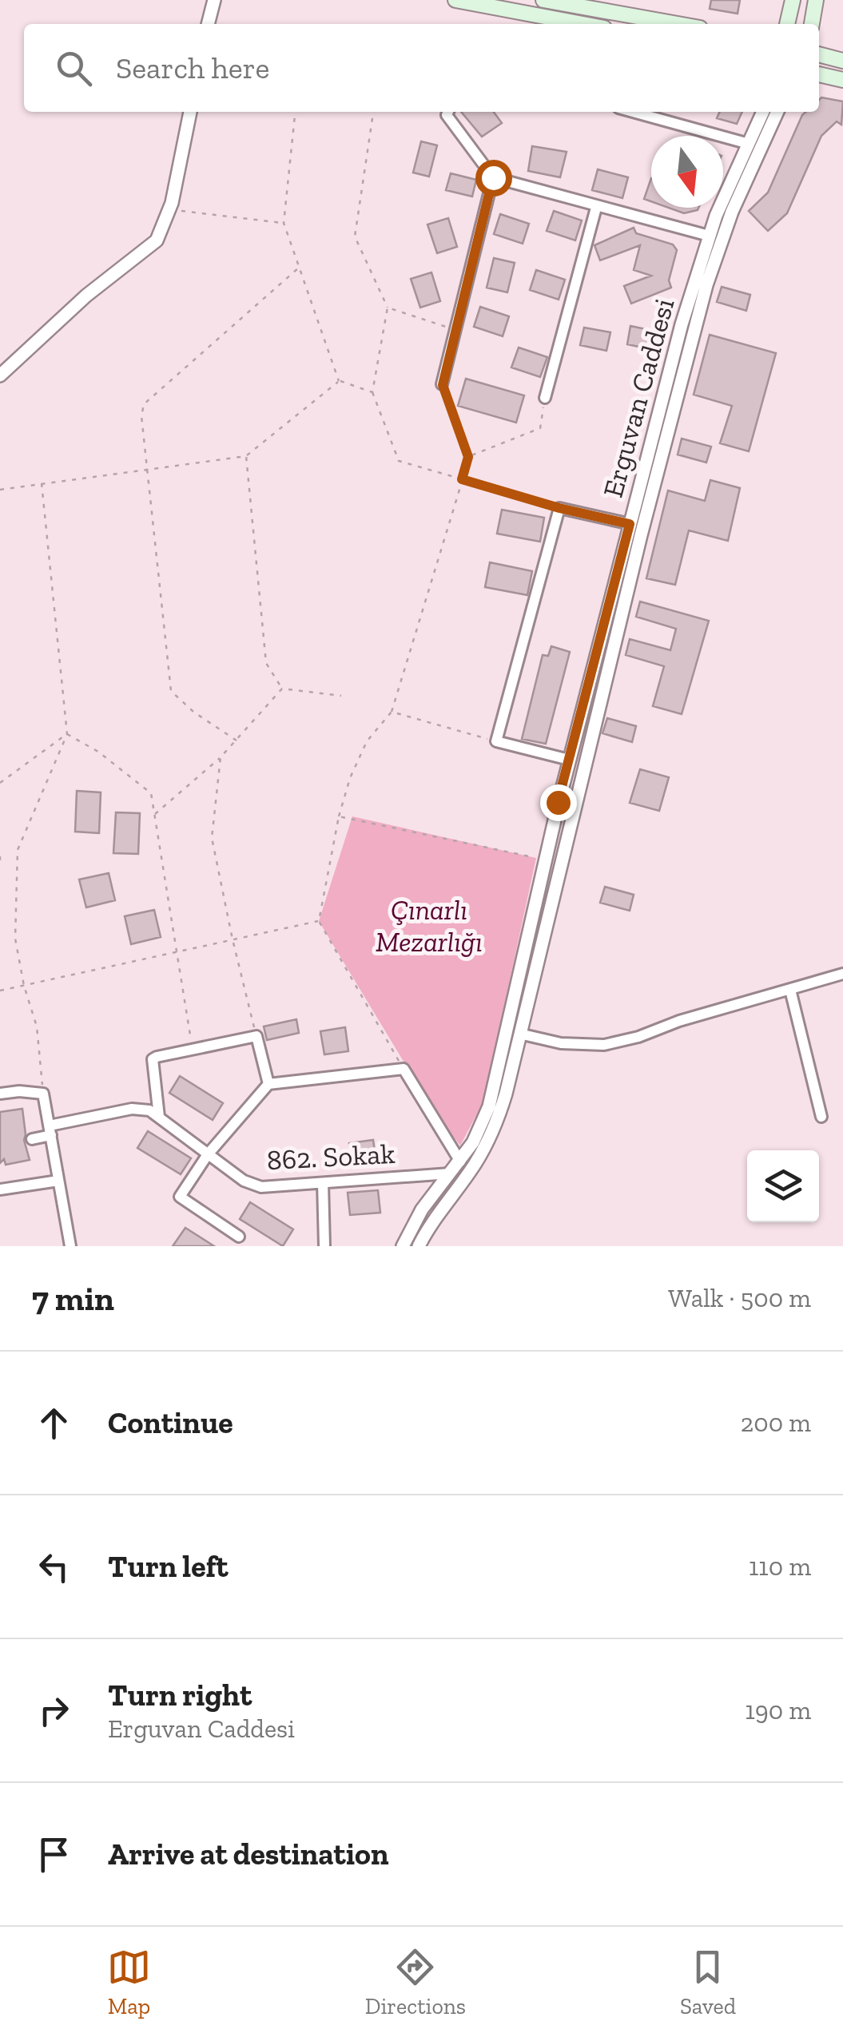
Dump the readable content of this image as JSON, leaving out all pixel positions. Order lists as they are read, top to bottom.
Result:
{
  "streets": {
    "street": ["Erguvan Caddesi", "862. Sokak"]
  },
  "crossings": [
    ["Erguvan Caddesi", "862. Sokak"]
  ],
  "parks": ["Çınarlı Mezarlığı"],
  "north": "bottom",
  "page": {
    "search": "Search here",
    "heading": ["7 min", "Walk · 500 m"],
    "list": [
      ["Continue", "200 m"],
      ["Turn left", "110 m"],
      ["Turn right", "Erguvan Caddesi", "190 m"],
      "Arrive at destination"
    ],
    "nav": ["Map", "Directions", "Saved"]
  }
}
